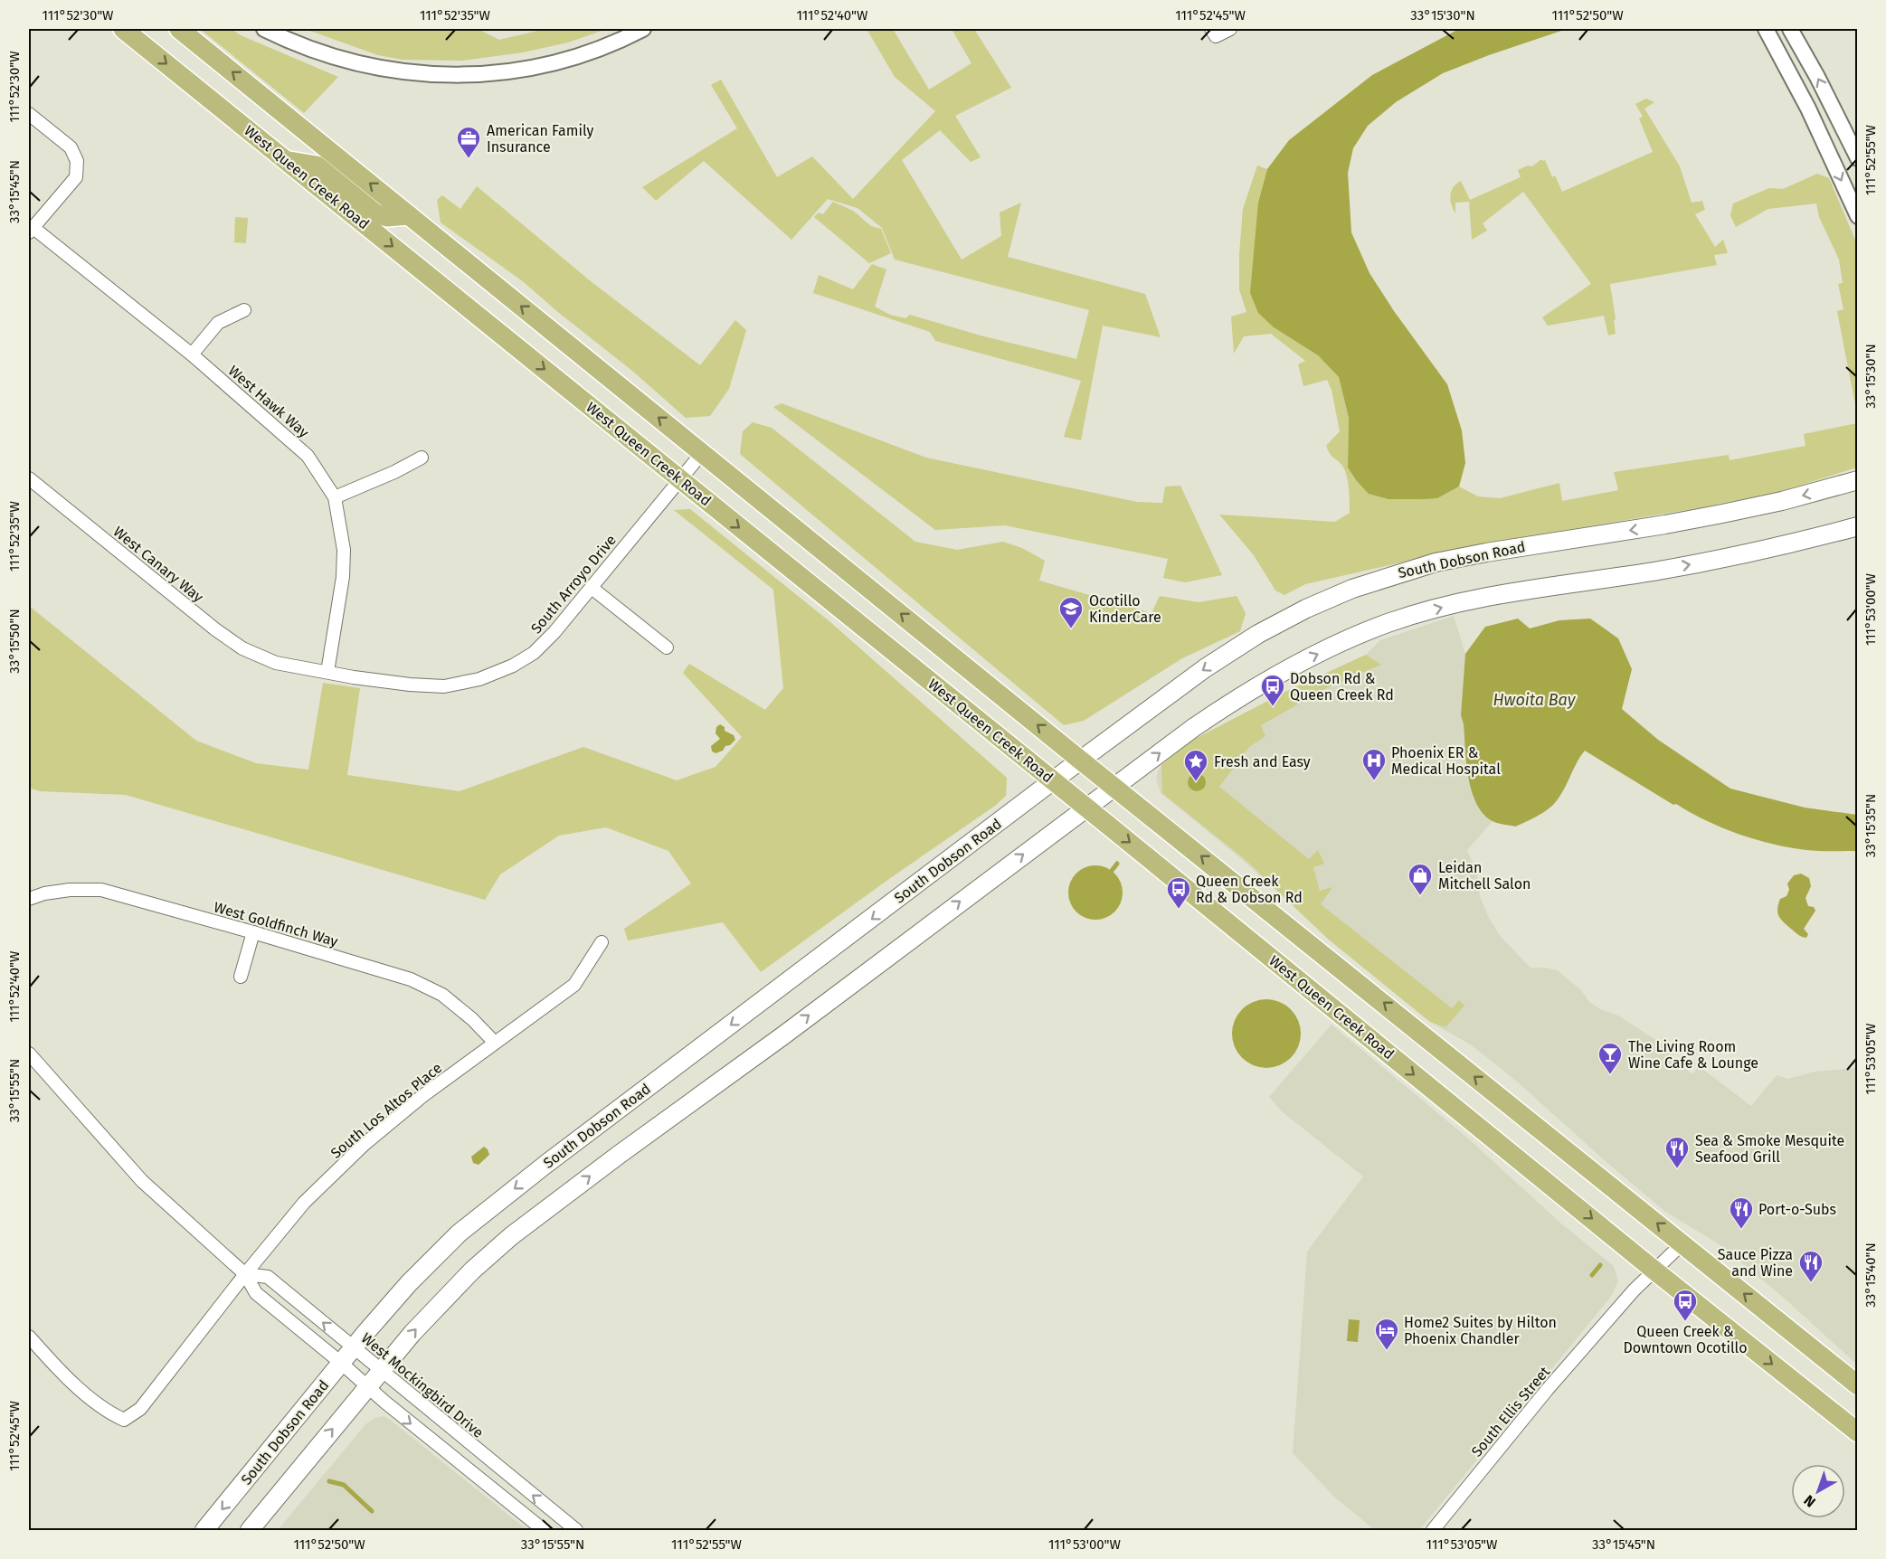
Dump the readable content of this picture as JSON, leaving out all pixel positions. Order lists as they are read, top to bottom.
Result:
{
  "streets": {
    "main road": ["West Queen Creek Road", "South Dobson Road"],
    "street": [
      "West Hawk Way",
      "West Canary Way",
      "South Arroyo Drive",
      "West Goldfinch Way",
      "South Los Altos Place",
      "West Mockingbird Drive",
      "South Ellis Street"
    ]
  },
  "crossings": [
    ["West Queen Creek Road", "South Dobson Road"],
    ["West Queen Creek Road", "South Arroyo Drive"],
    ["West Queen Creek Road", "South Ellis Street"],
    ["West Hawk Way", "South Arroyo Drive"],
    ["South Dobson Road", "West Mockingbird Drive"],
    ["West Canary Way", "South Arroyo Drive"],
    ["West Goldfinch Way", "South Los Altos Place"],
    ["South Los Altos Place", "West Mockingbird Drive"]
  ],
  "water": ["Hwoita Bay"],
  "places": {
    "office": ["American Family Insurance"],
    "school or university": ["Ocotillo KinderCare"],
    "bus stop": ["Dobson Rd & Queen Creek Rd", "Queen Creek Rd & Dobson Rd", "Queen Creek & Downtown Ocotillo"],
    "hospital": ["Phoenix ER & Medical Hospital"],
    "place": ["Fresh and Easy"],
    "shop": ["Leidan Mitchell Salon"],
    "bar": ["The Living Room Wine Cafe & Lounge"],
    "restaurant": ["Sea & Smoke Mesquite Seafood Grill", "Port-o-Subs", "Sauce Pizza and Wine"],
    "hotel": ["Home2 Suites by Hilton Phoenix Chandler"]
  },
  "north": "bottom left",
  "coordinates": [
    "111°52'30\"W",
    "111°52'35\"W",
    "111°52'40\"W",
    "111°52'45\"W",
    "33°15'30\"N",
    "111°52'50\"W",
    "111°52'55\"W",
    "33°15'45\"N",
    "111°53'00\"W",
    "33°15'50\"N",
    "33°15'35\"N",
    "111°53'05\"W",
    "33°15'55\"N",
    "33°15'40\"N"
  ]
}
